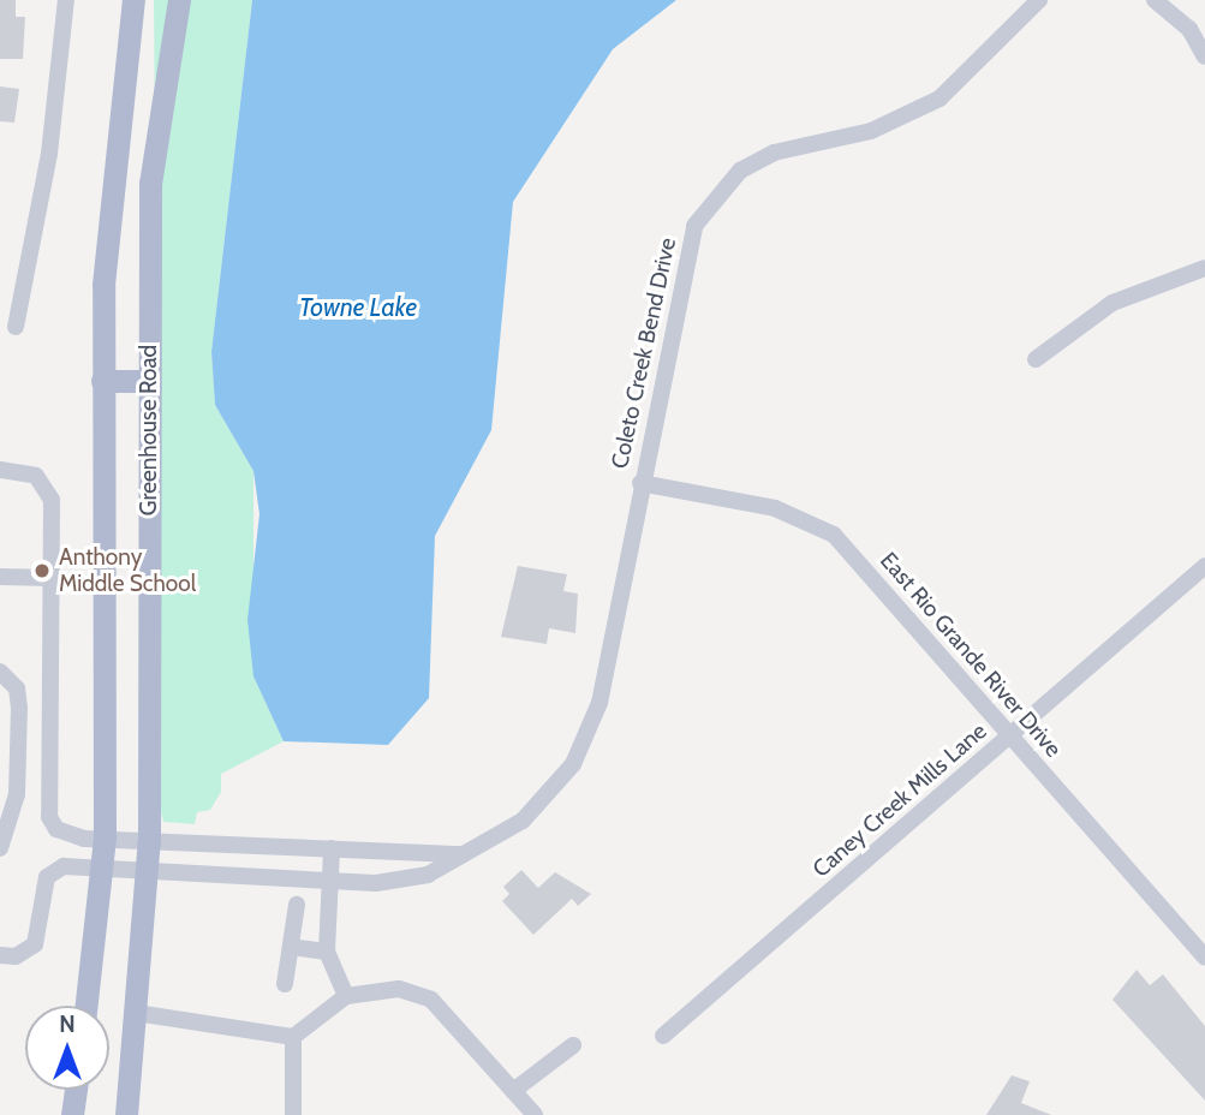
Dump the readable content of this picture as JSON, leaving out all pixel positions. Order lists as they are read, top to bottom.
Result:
{
  "streets": {
    "main road": ["Greenhouse Road"],
    "street": ["Coleto Creek Bend Drive", "East Rio Grande River Drive", "Caney Creek Mills Lane"]
  },
  "crossings": [
    ["Coleto Creek Bend Drive", "Greenhouse Road"],
    ["Coleto Creek Bend Drive", "East Rio Grande River Drive"],
    ["East Rio Grande River Drive", "Caney Creek Mills Lane"]
  ],
  "water": ["Towne Lake"],
  "places": ["Anthony Middle School"],
  "north": "top"
}
